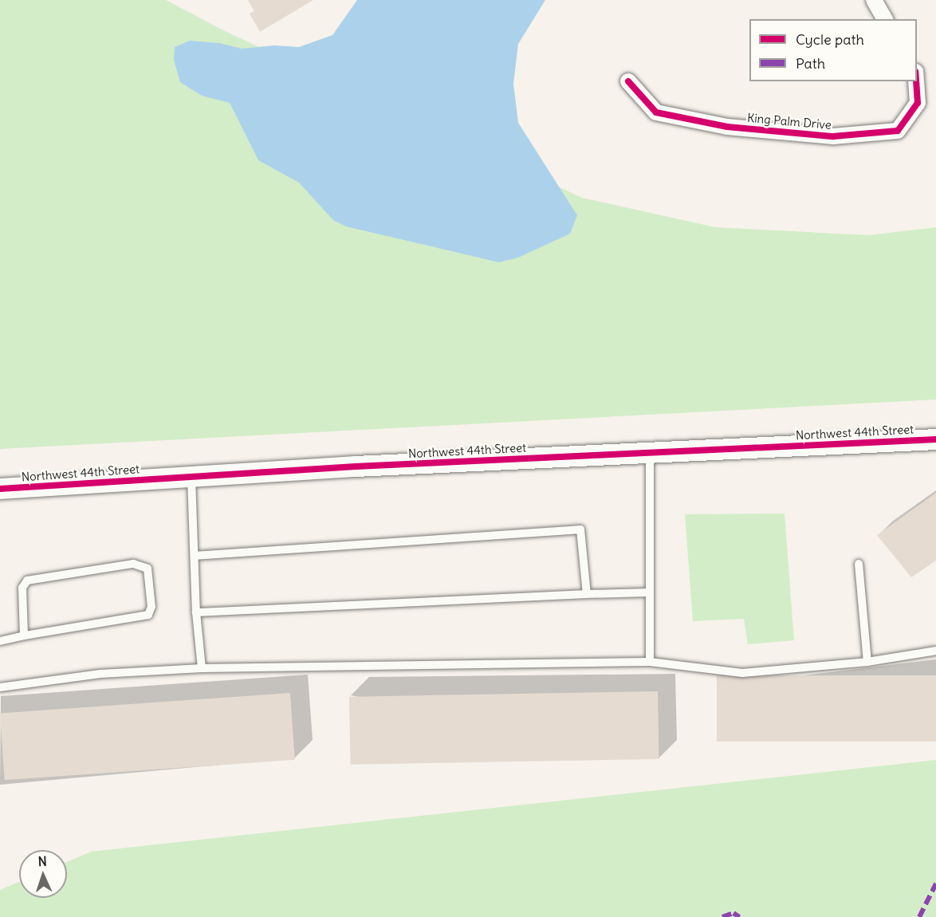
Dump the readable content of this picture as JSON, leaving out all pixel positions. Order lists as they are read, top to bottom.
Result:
{
  "streets": {
    "street": ["King Palm Drive", "Northwest 44th Street"]
  },
  "legend": ["Cycle path", "Path"],
  "north": "top"
}
